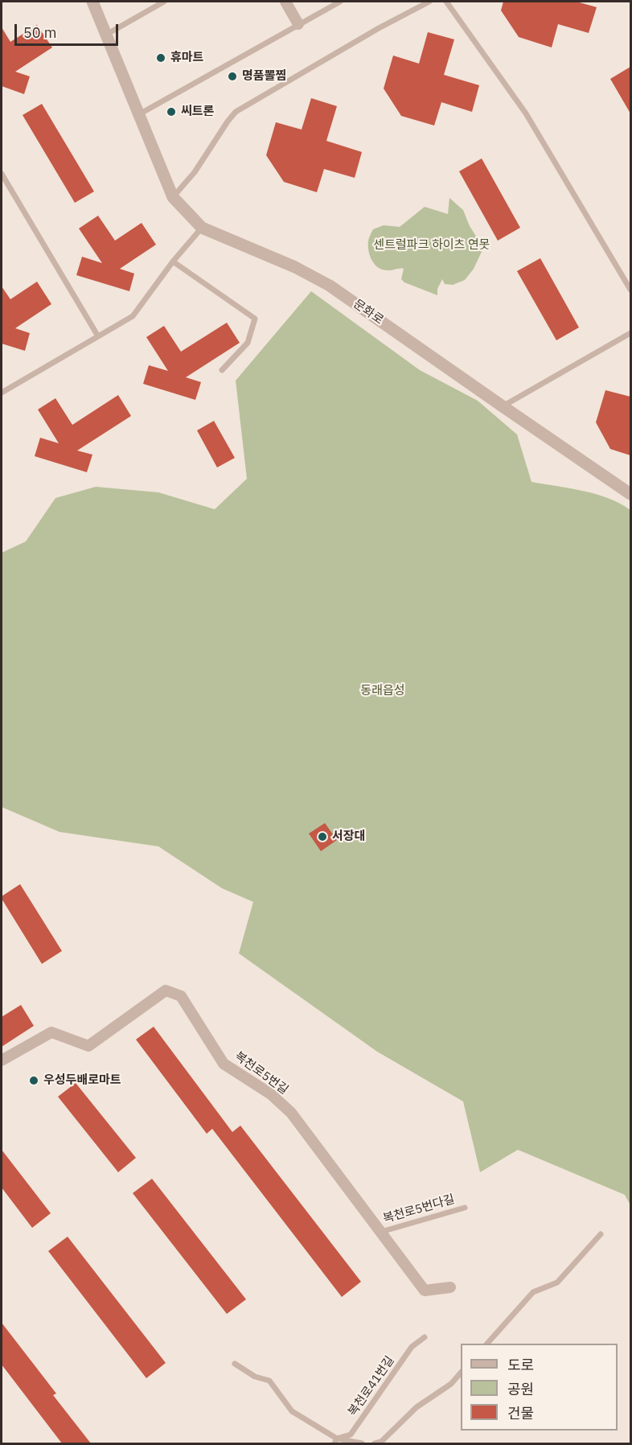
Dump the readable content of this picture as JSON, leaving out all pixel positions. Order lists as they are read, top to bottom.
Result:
{
  "streets": {
    "street": ["문화로", "복천로5번길"],
    "lane": ["복천로5번다길", "복천로41번길"]
  },
  "crossings": [
    ["복천로5번길", "복천로5번다길"]
  ],
  "parks": ["센트럴파크 하이츠 연못", "동래읍성"],
  "places": [
    "휴마트",
    "명품뽈찜",
    "씨트론",
    "서장대",
    "우성두배로마트"
  ],
  "legend": ["도로", "공원", "건물"],
  "scale_bar": "50 m"
}
